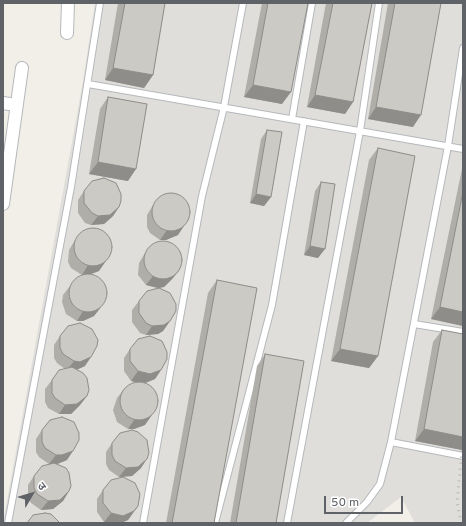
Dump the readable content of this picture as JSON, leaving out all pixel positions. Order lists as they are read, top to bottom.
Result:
{
  "scale_bar": "50 m",
  "north": "top right"
}
